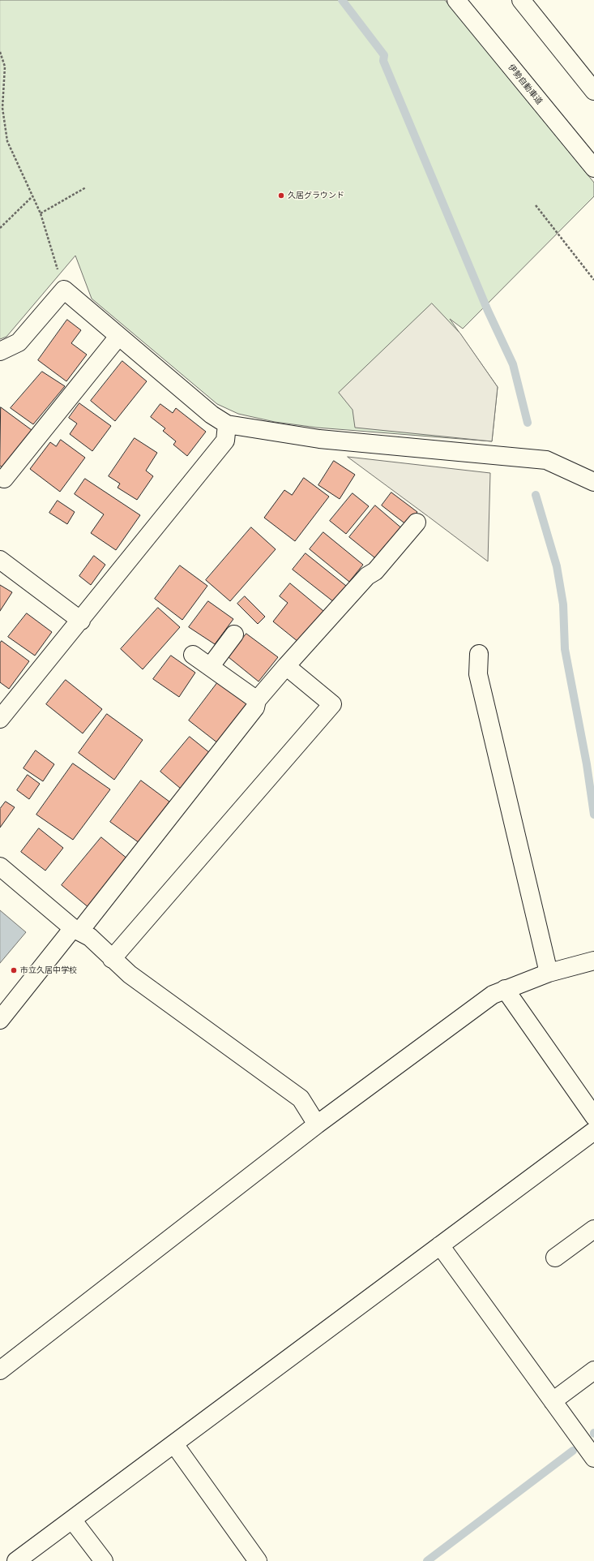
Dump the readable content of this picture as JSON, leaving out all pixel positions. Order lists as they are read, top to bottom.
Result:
{
  "streets": {
    "main road": ["伊勢自動車道"]
  },
  "places": ["久居グラウンド", "市立久居中学校"]
}
